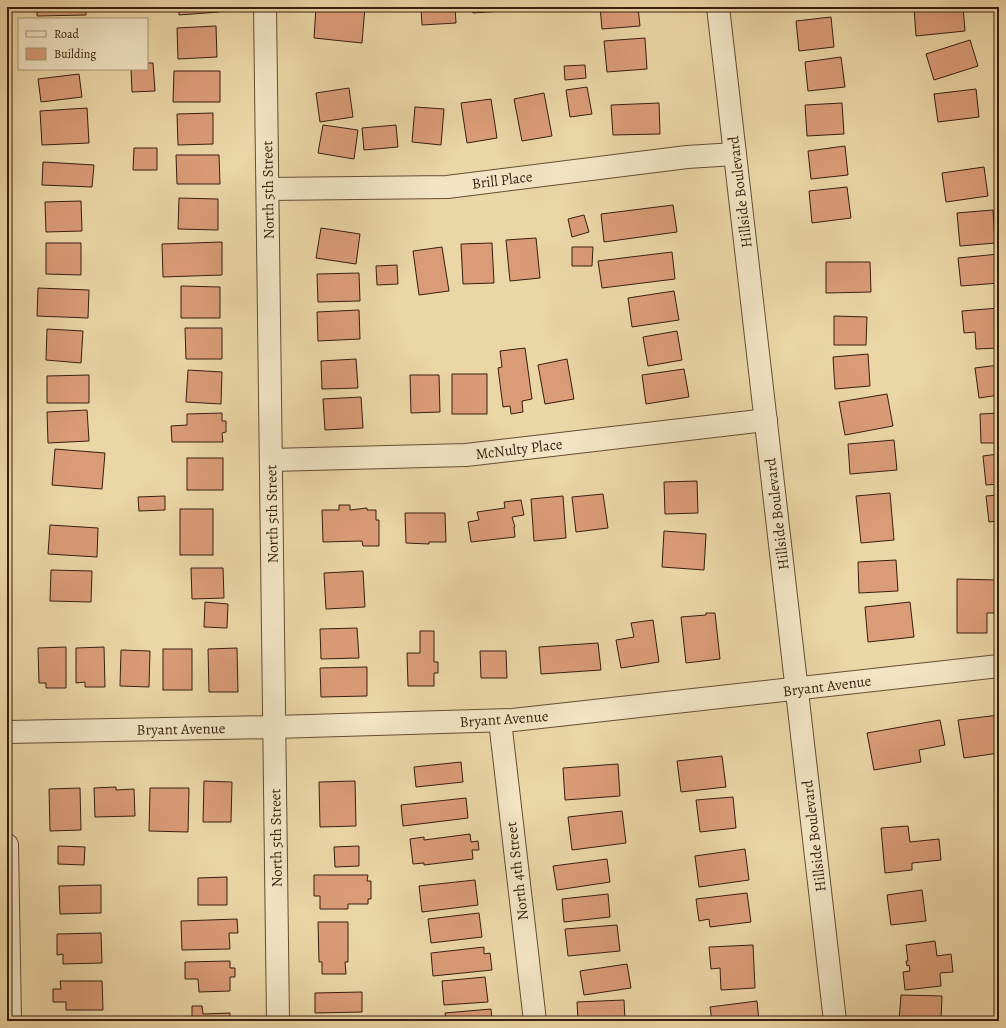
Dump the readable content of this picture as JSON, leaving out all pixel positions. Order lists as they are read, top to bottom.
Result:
{
  "streets": {
    "street": [
      "Brill Place",
      "North 5th Street",
      "Hillside Boulevard",
      "McNulty Place",
      "Bryant Avenue",
      "North 4th Street"
    ]
  },
  "crossings": [
    ["Brill Place", "North 5th Street"],
    ["Brill Place", "Hillside Boulevard"],
    ["North 5th Street", "McNulty Place"],
    ["North 5th Street", "Bryant Avenue"],
    ["Hillside Boulevard", "McNulty Place"],
    ["Hillside Boulevard", "Bryant Avenue"],
    ["Bryant Avenue", "North 4th Street"]
  ],
  "legend": ["Road", "Building"]
}
